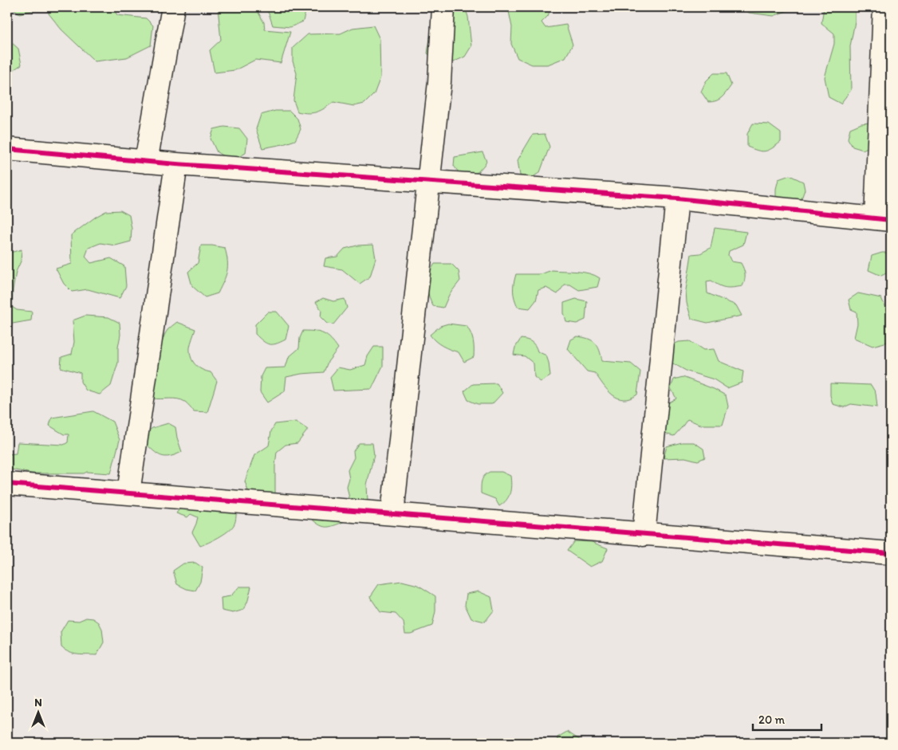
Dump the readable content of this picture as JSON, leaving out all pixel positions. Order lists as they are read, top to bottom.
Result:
{
  "scale_bar": "20 m",
  "north": "top"
}
